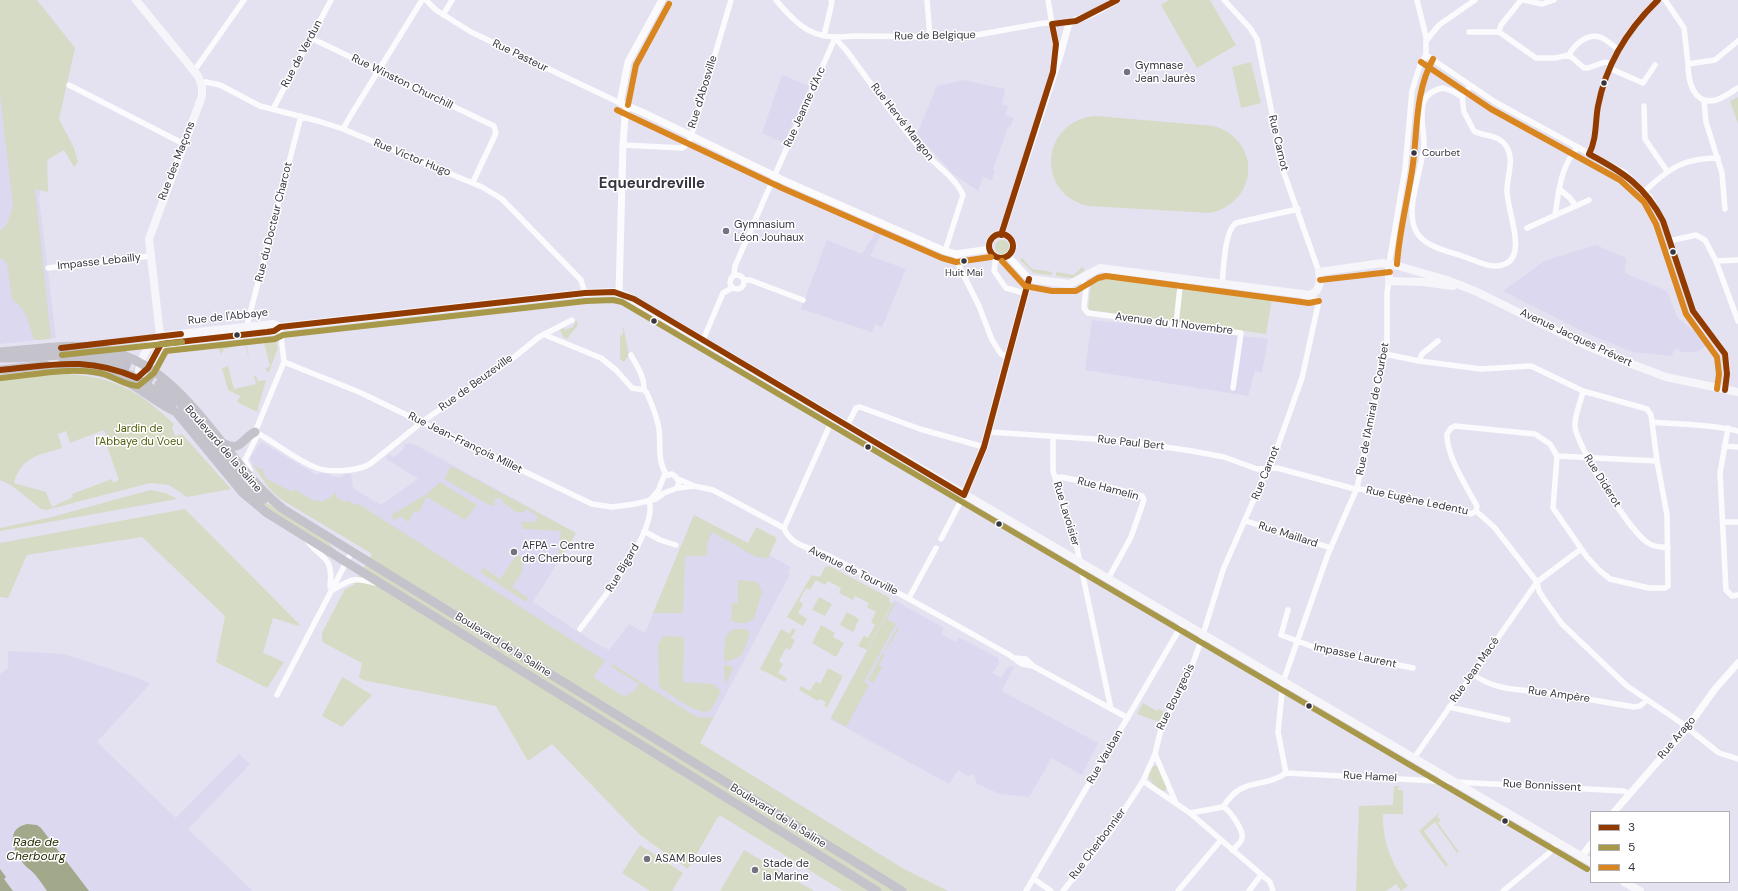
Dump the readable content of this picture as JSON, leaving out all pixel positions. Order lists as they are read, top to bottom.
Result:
{
  "streets": {
    "main road": [
      "Rue Carnot",
      "Rue des Maçons",
      "Rue de l'Abbaye",
      "Avenue Jacques Prévert",
      "Rue de l'Amiral de Courbet",
      "Boulevard de la Saline"
    ],
    "street": [
      "Rue de Belgique",
      "Rue de Verdun",
      "Rue Pasteur",
      "Rue Winston Churchill",
      "Rue d'Abosville",
      "Rue Jeanne d'Arc",
      "Rue Hervé Mangon",
      "Rue Victor Hugo",
      "Rue du Docteur Charcot",
      "Impasse Lebailly",
      "Avenue du 11 Novembre",
      "Rue de Beuzeville",
      "Rue Jean-François Millet",
      "Rue Paul Bert",
      "Rue Diderot",
      "Rue Hamelin",
      "Rue Eugène Ledentu",
      "Rue Lavoisier",
      "Rue Maillard",
      "Rue Bigard",
      "Avenue de Tourville",
      "Impasse Laurent",
      "Rue Jean Macé",
      "Rue Ampère",
      "Rue Bourgeois",
      "Rue Arago",
      "Rue Vauban",
      "Rue Hamel",
      "Rue Bonnissent",
      "Rue Cherbonnier"
    ]
  },
  "crossings": [
    ["Rue de Belgique", "Rue Jeanne d'Arc"],
    ["Rue de Belgique", "Rue Hervé Mangon"],
    ["Rue de Verdun", "Rue Winston Churchill"],
    ["Rue de Verdun", "Rue Victor Hugo"],
    ["Rue Winston Churchill", "Rue Victor Hugo"],
    ["Rue Jeanne d'Arc", "Rue Hervé Mangon"],
    ["Rue Carnot", "Rue Paul Bert"],
    ["Rue Carnot", "Rue Eugène Ledentu"],
    ["Rue Carnot", "Rue Maillard"],
    ["Rue Carnot", "Rue Bourgeois"],
    ["Rue Victor Hugo", "Rue des Maçons"],
    ["Rue Victor Hugo", "Rue du Docteur Charcot"],
    ["Rue des Maçons", "Impasse Lebailly"],
    ["Rue des Maçons", "Rue de l'Abbaye"],
    ["Rue du Docteur Charcot", "Rue de l'Abbaye"],
    ["Rue de Beuzeville", "Rue Jean-François Millet"],
    ["Rue de l'Amiral de Courbet", "Rue Eugène Ledentu"],
    ["Rue de l'Amiral de Courbet", "Rue Maillard"],
    ["Rue de l'Amiral de Courbet", "Impasse Laurent"],
    ["Rue de l'Amiral de Courbet", "Rue Hamel"],
    ["Rue Jean-François Millet", "Rue Bigard"],
    ["Rue Jean-François Millet", "Avenue de Tourville"],
    ["Rue Paul Bert", "Rue Eugène Ledentu"],
    ["Rue Paul Bert", "Rue Lavoisier"],
    ["Rue Hamelin", "Rue Lavoisier"],
    ["Rue Eugène Ledentu", "Rue Jean Macé"],
    ["Rue Eugène Ledentu", "Rue Ampère"],
    ["Rue Eugène Ledentu", "Rue Arago"],
    ["Rue Lavoisier", "Avenue de Tourville"],
    ["Avenue de Tourville", "Rue Vauban"],
    ["Rue Jean Macé", "Rue Ampère"],
    ["Rue Bourgeois", "Rue Cherbonnier"],
    ["Rue Arago", "Rue Bonnissent"],
    ["Rue Hamel", "Rue Bonnissent"]
  ],
  "districts": ["Equeurdreville"],
  "water": ["Rade de Cherbourg"],
  "parks": ["Jardin de l'Abbaye du Voeu"],
  "places": [
    "Gymnase Jean Jaurès",
    "Courbet",
    "Gymnasium Léon Jouhaux",
    "Huit Mai",
    "AFPA - Centre de Cherbourg",
    "ASAM Boules",
    "Stade de la Marine"
  ],
  "lines": ["transit line 3", "transit line 4", "transit line 5"],
  "legend": ["3", "5", "4"]
}
